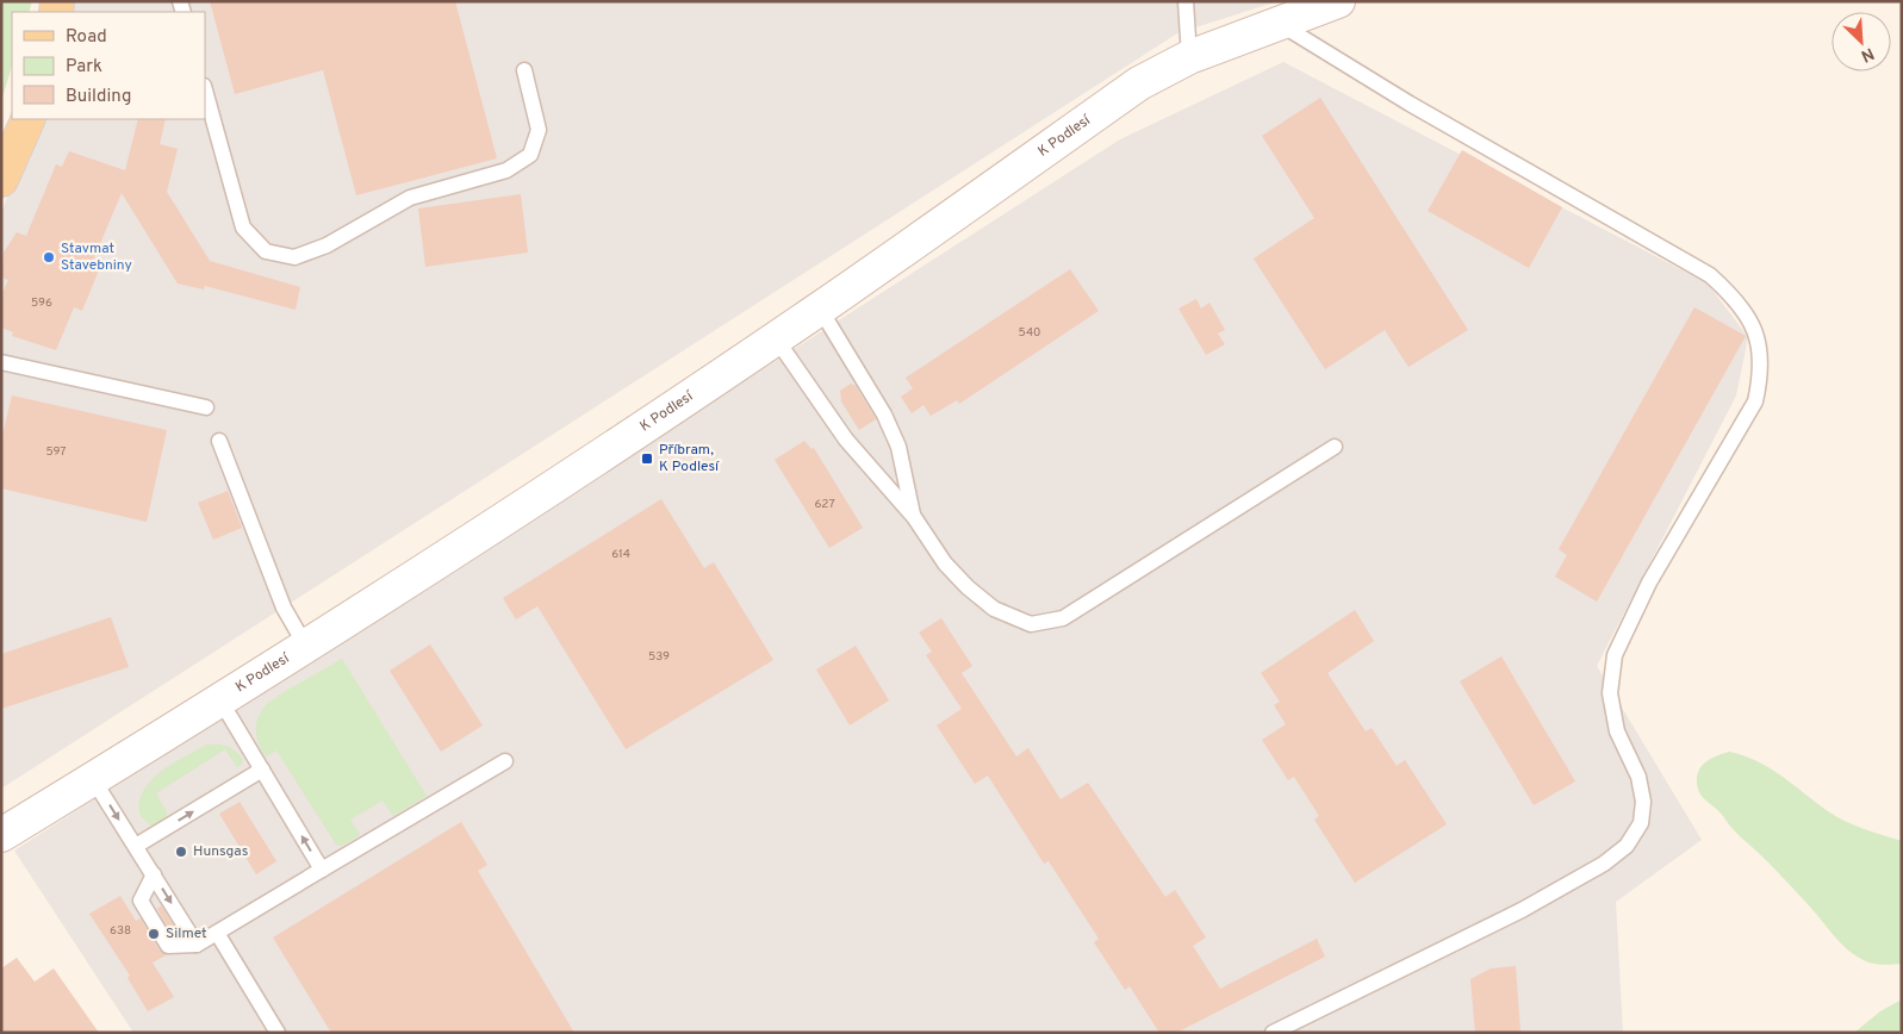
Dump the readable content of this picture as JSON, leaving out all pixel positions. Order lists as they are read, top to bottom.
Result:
{
  "streets": {
    "street": ["K Podlesí"]
  },
  "places": {
    "other": ["Stavmat Stavebniny", "Hunsgas", "Silmet"],
    "transit": ["Příbram, K Podlesí"]
  },
  "house_numbers": [
    "596",
    "540",
    "597",
    "627",
    "614",
    "539",
    "638"
  ],
  "legend": ["Road", "Park", "Building"],
  "north": "bottom right"
}
